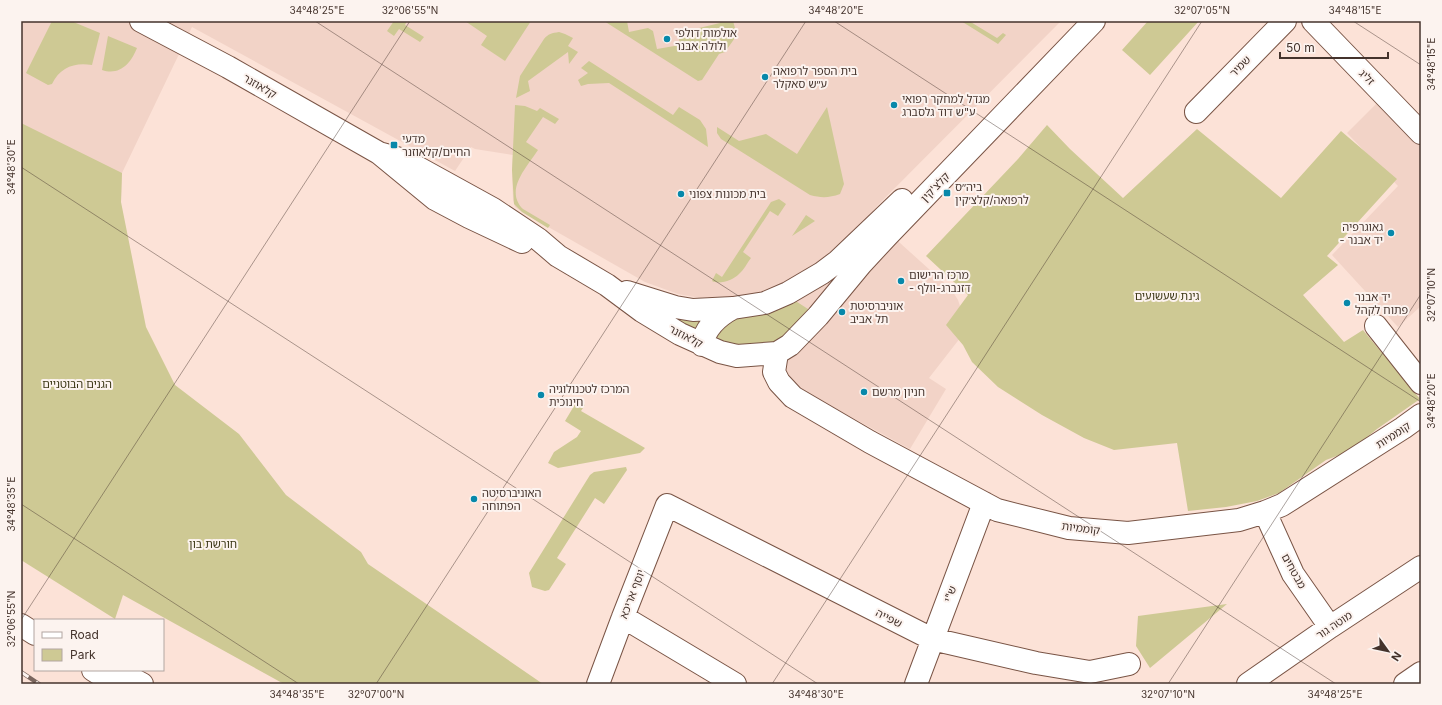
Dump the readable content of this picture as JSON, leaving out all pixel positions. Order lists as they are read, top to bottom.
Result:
{
  "streets": {
    "main road": [
      "שמיר",
      "זליג",
      "קלאוזנר",
      "קלצ'קין",
      "קוממיות",
      "מבטחים",
      "יוסף אריכא",
      "ש\"י",
      "שפייה",
      "מוטה גור"
    ]
  },
  "crossings": [
    ["קלאוזנר", "קלצ'קין"],
    ["קלאוזנר", "קוממיות"],
    ["קלצ'קין", "קוממיות"],
    ["קוממיות", "מבטחים"],
    ["קוממיות", "ש\"י"],
    ["מבטחים", "מוטה גור"],
    ["יוסף אריכא", "שפייה"],
    ["ש\"י", "שפייה"]
  ],
  "parks": ["גינת שעשועים", "הגנים הבוטניים", "חורשת בון"],
  "places": {
    "other": [
      "אולמות דולפי ולולה אבנר",
      "בית הספר לרפואה ע״ש סאקלר",
      "מגדל למחקר רפואי ע\"ש דוד גלסברג",
      "בית מכונות צפוני",
      "גאוגרפיה - יד אבנר",
      "מרכז הרישום - דזנברג-וולף",
      "יד אבנר פתוח לקהל",
      "אוניברסיטת תל אביב",
      "חניון מרשם",
      "המרכז לטכנולוגיה חינוכית",
      "האוניברסיטה הפתוחה"
    ],
    "transit": ["מדעי החיים/קלאוזנר", "ביה״ס לרפואה/קלצ׳קין"]
  },
  "legend": ["Road", "Park"],
  "scale_bar": "50 m",
  "north": "bottom right",
  "coordinates": [
    "34°48'25\"E",
    "32°06'55\"N",
    "34°48'20\"E",
    "32°07'05\"N",
    "34°48'15\"E",
    "34°48'30\"E",
    "32°07'10\"N",
    "34°48'35\"E",
    "32°07'00\"N"
  ]
}
